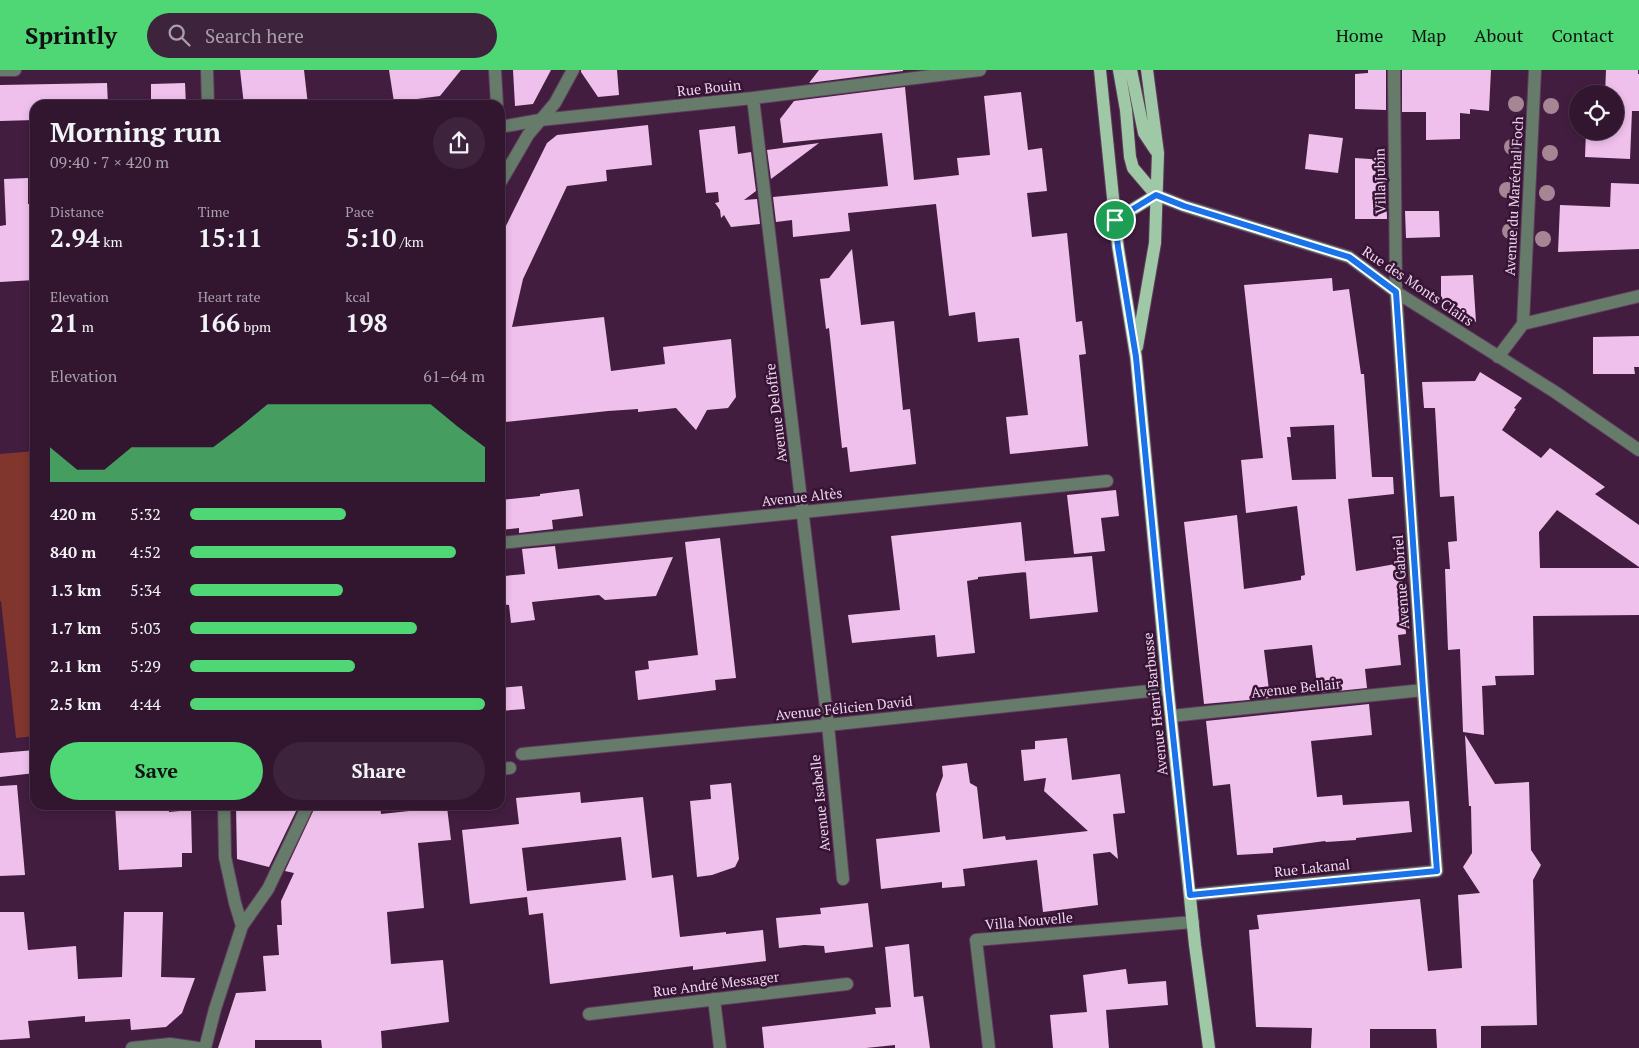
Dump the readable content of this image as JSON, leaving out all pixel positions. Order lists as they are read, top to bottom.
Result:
{
  "streets": {
    "main road": ["Avenue Henri Barbusse"],
    "street": [
      "Rue Bouin",
      "Villa Jubin",
      "Avenue du Maréchal Foch",
      "Rue des Monts Clairs",
      "Avenue Deloffre",
      "Avenue Altès",
      "Avenue Gabriel",
      "Avenue Bellair",
      "Avenue Félicien David",
      "Avenue Isabelle",
      "Rue Lakanal",
      "Villa Nouvelle",
      "Rue André Messager"
    ]
  },
  "crossings": [
    ["Rue Bouin", "Avenue Deloffre"],
    ["Villa Jubin", "Rue des Monts Clairs"],
    ["Villa Jubin", "Avenue Gabriel"],
    ["Rue des Monts Clairs", "Avenue Gabriel"],
    ["Rue des Monts Clairs", "Avenue Henri Barbusse"],
    ["Avenue Deloffre", "Avenue Altès"],
    ["Avenue Deloffre", "Avenue Félicien David"],
    ["Avenue Deloffre", "Avenue Isabelle"],
    ["Avenue Gabriel", "Avenue Bellair"],
    ["Avenue Gabriel", "Rue Lakanal"],
    ["Avenue Bellair", "Avenue Henri Barbusse"],
    ["Avenue Henri Barbusse", "Avenue Félicien David"],
    ["Avenue Henri Barbusse", "Rue Lakanal"],
    ["Avenue Henri Barbusse", "Villa Nouvelle"],
    ["Avenue Félicien David", "Avenue Isabelle"]
  ],
  "page": {
    "header": "Sprintly",
    "search": "Search here",
    "nav": [
      "Home",
      "Map",
      "About",
      "Contact"
    ],
    "heading": ["Morning run", "09:40 · 7 × 420 m"],
    "stats": [
      ["Distance", "2.94 km"],
      ["Time", "15:11"],
      ["Pace", "5:10 /km"],
      ["Elevation", "21 m"],
      ["Heart rate", "166 bpm"],
      ["kcal", "198"]
    ],
    "chart": ["Elevation", "61–64 m"],
    "list": [
      {
        "name": "420 m",
        "note": "5:32"
      },
      {
        "name": "840 m",
        "note": "4:52"
      },
      {
        "name": "1.3 km",
        "note": "5:34"
      },
      {
        "name": "1.7 km",
        "note": "5:03"
      },
      {
        "name": "2.1 km",
        "note": "5:29"
      },
      {
        "name": "2.5 km",
        "note": "4:44"
      }
    ],
    "buttons": ["Save", "Share"]
  }
}
